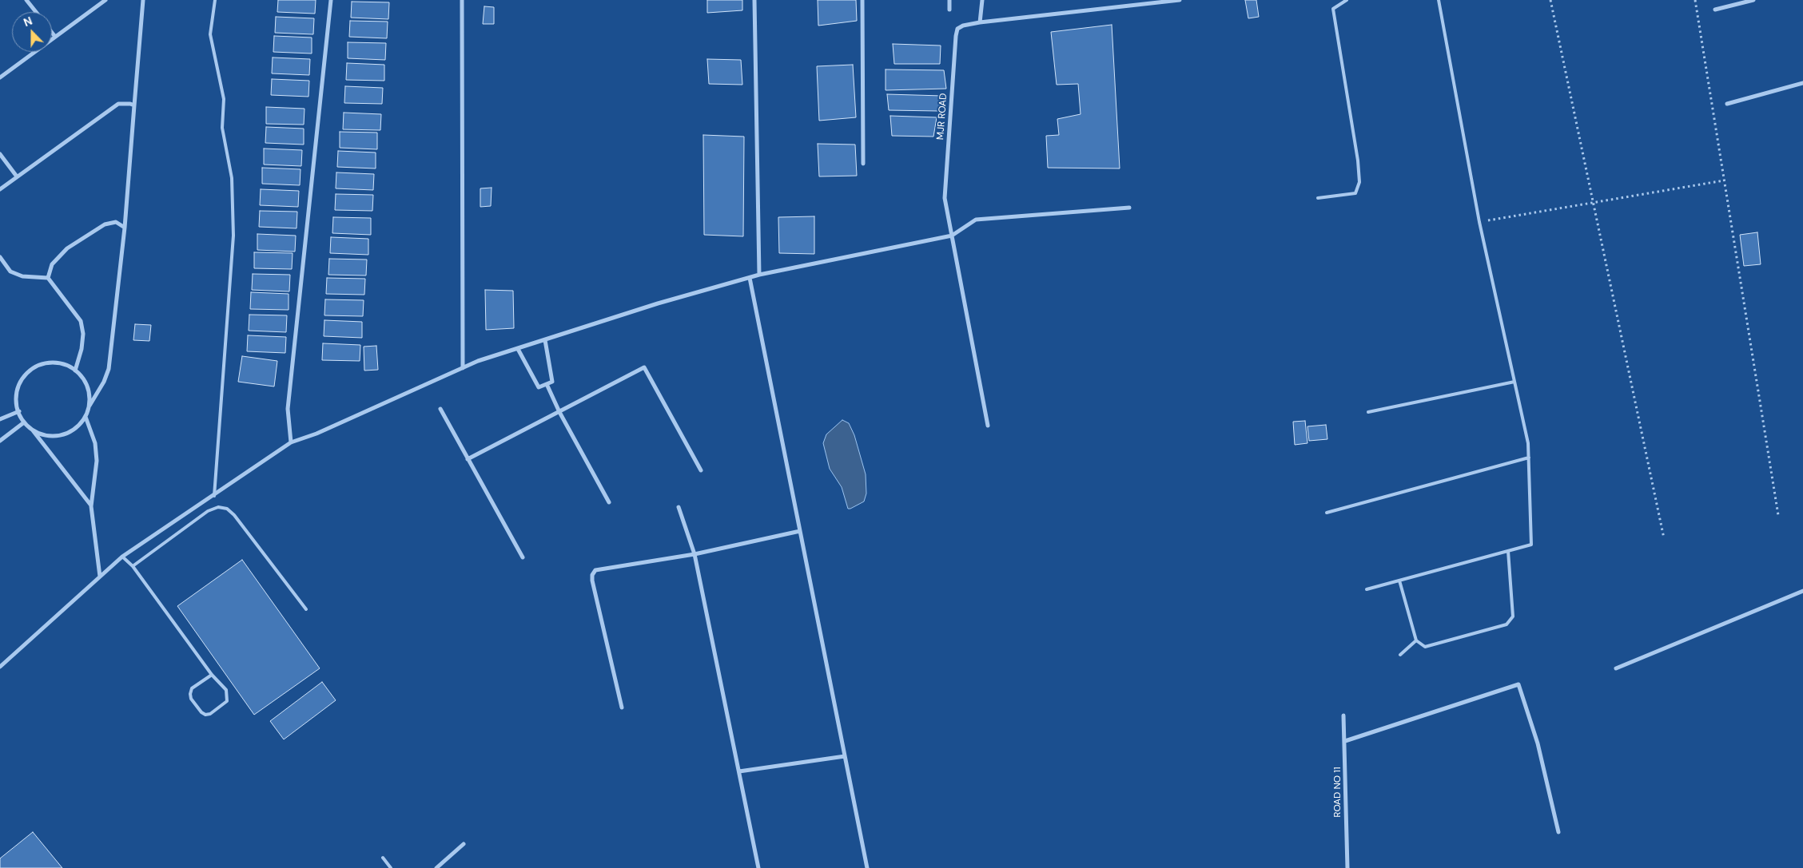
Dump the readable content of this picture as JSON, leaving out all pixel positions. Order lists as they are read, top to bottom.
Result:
{
  "streets": {
    "street": ["MJR ROAD", "ROAD NO 11"]
  },
  "north": "top"
}
